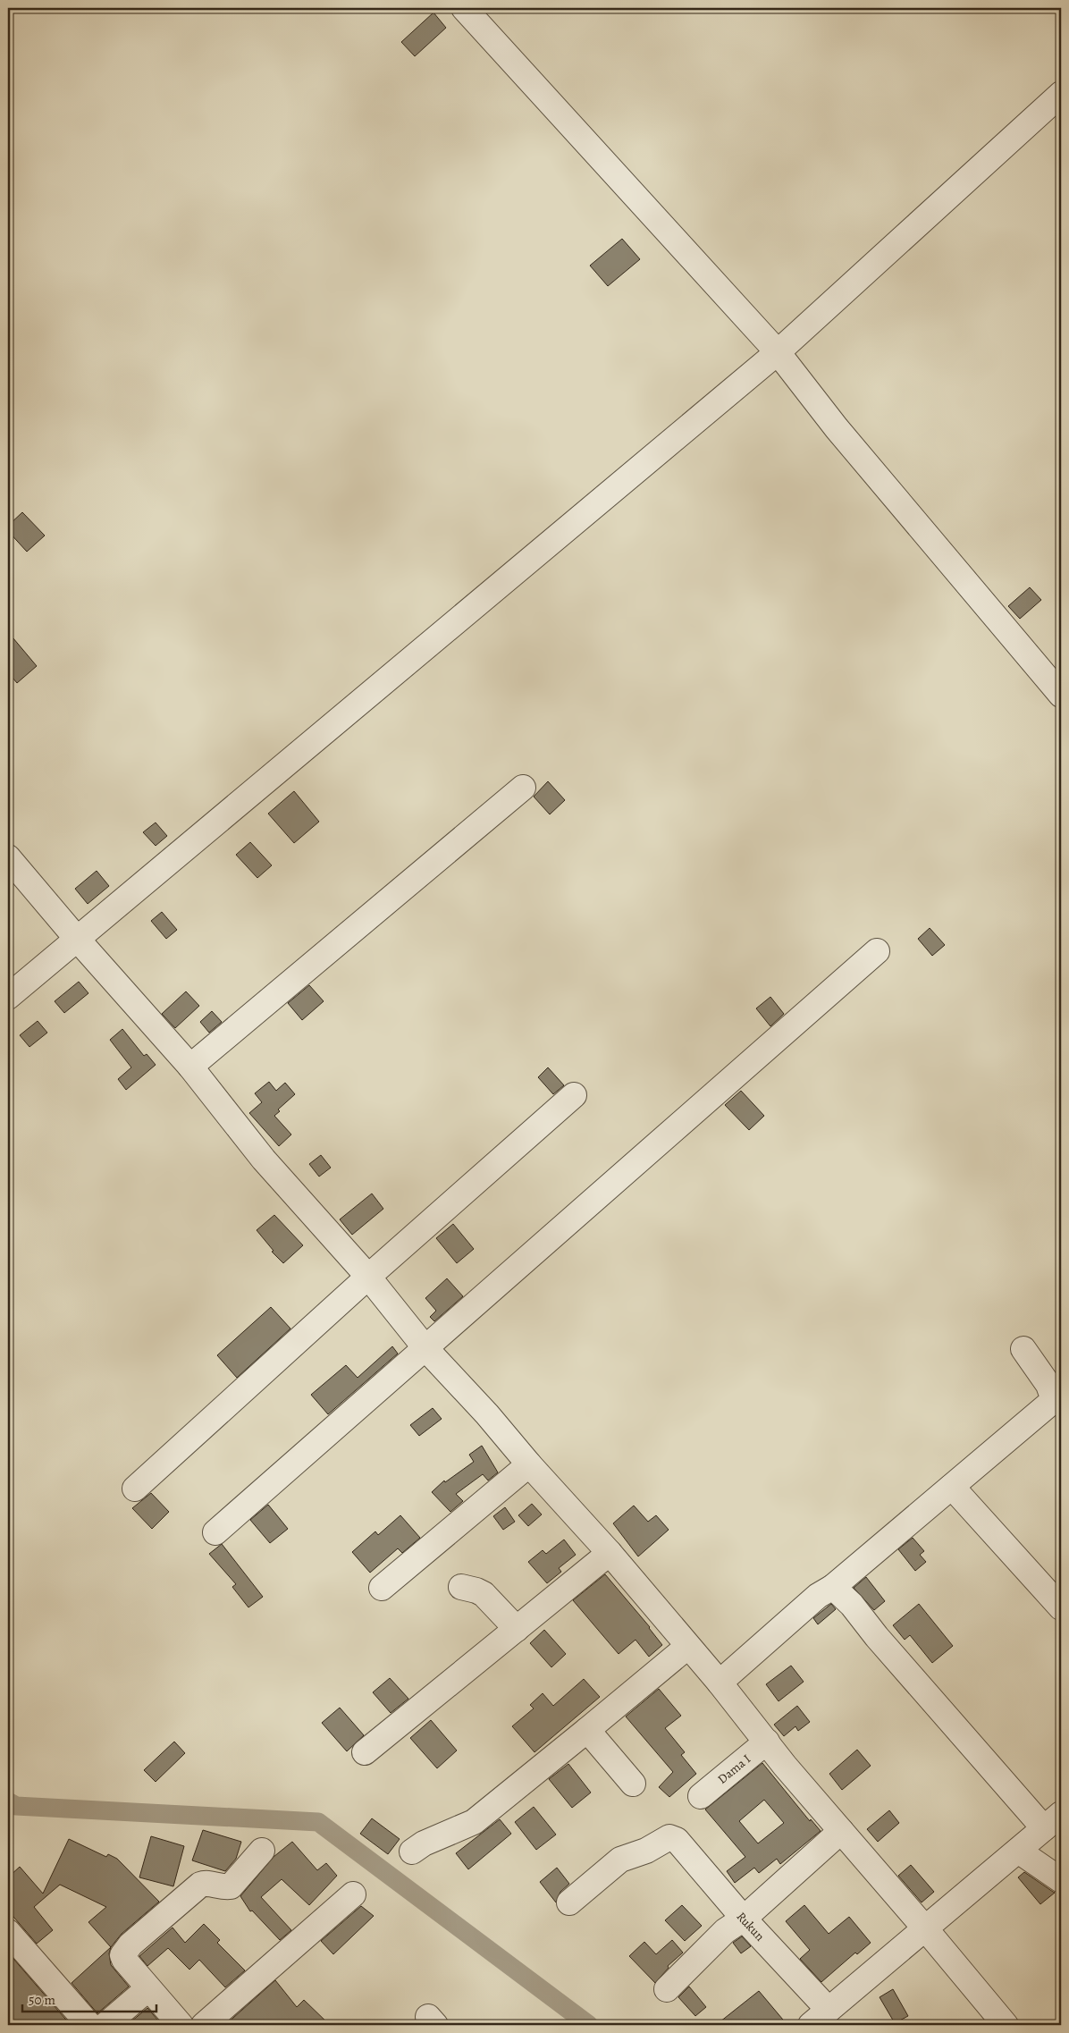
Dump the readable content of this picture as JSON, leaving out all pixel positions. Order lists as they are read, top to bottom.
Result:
{
  "streets": {
    "street": ["Dama I", "Rukun"]
  },
  "scale_bar": "50 m"
}
